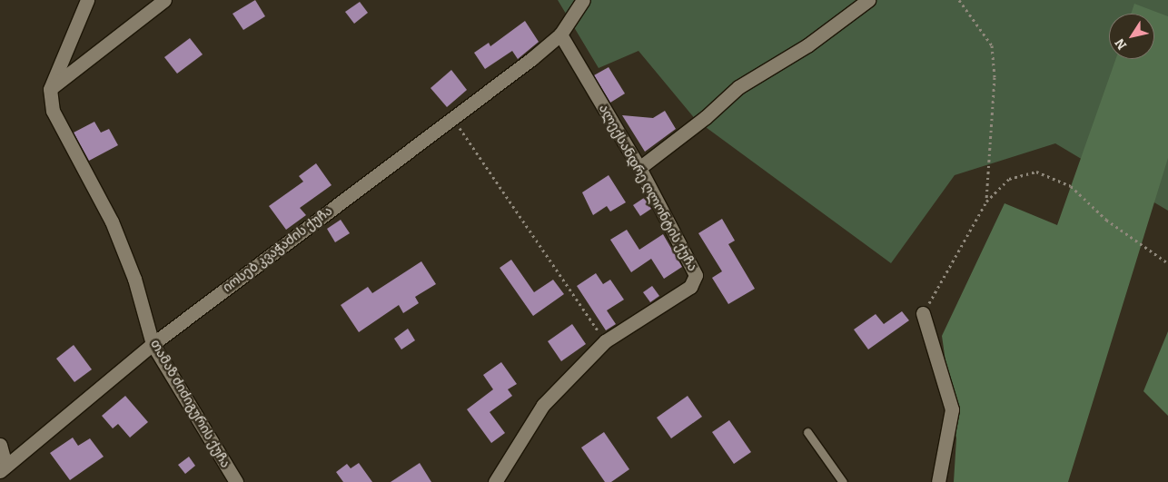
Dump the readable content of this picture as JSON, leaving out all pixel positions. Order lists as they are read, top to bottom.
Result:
{
  "streets": {
    "street": ["ალექსანდრე ღლონტის ქუჩა", "იოსებ კვაჭაძის ქუჩა", "თამაზ ძიძიგურის ქუჩა"]
  },
  "crossings": [
    ["ალექსანდრე ღლონტის ქუჩა", "იოსებ კვაჭაძის ქუჩა"],
    ["იოსებ კვაჭაძის ქუჩა", "თამაზ ძიძიგურის ქუჩა"]
  ],
  "north": "bottom left"
}
